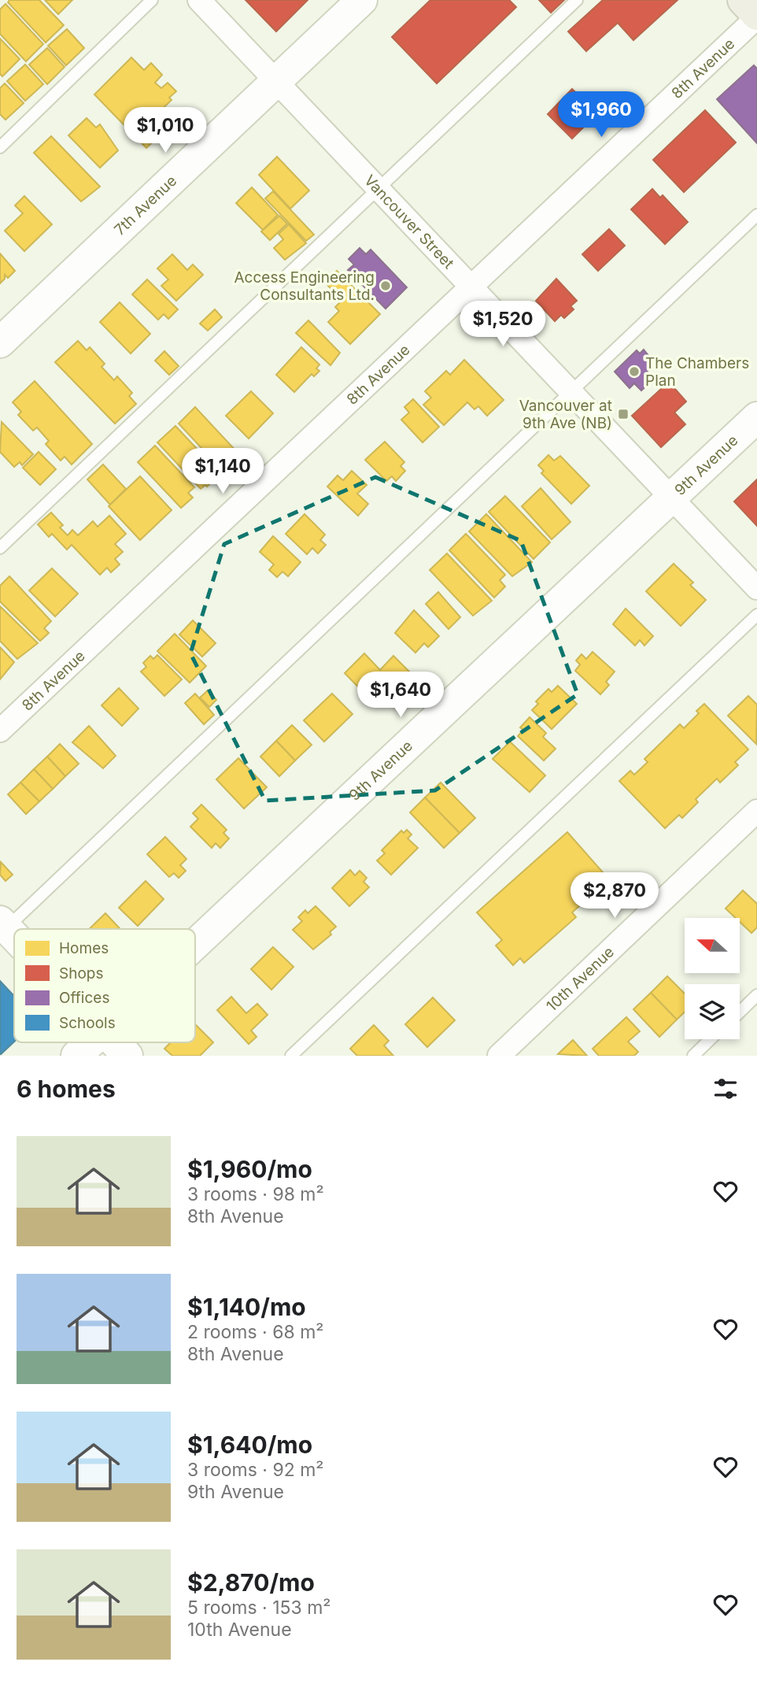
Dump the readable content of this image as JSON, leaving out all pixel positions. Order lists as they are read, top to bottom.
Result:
{
  "streets": {
    "street": [
      "8th Avenue",
      "7th Avenue",
      "Vancouver Street",
      "9th Avenue",
      "10th Avenue"
    ]
  },
  "crossings": [
    ["8th Avenue", "Vancouver Street"],
    ["7th Avenue", "Vancouver Street"],
    ["Vancouver Street", "9th Avenue"]
  ],
  "places": {
    "other": ["Access Engineering Consultants Ltd.", "The Chambers Plan"],
    "transit": ["Vancouver at 9th Ave (NB)"]
  },
  "legend": [
    "Homes",
    "Shops",
    "Offices",
    "Schools"
  ],
  "north": "left",
  "page": {
    "price": [
      "$1,960",
      "$1,010",
      "$1,520",
      "$1,140",
      "$1,640",
      "$2,870"
    ],
    "heading": "6 homes",
    "list": [
      {
        "name": "$1,960/mo",
        "note": "3 rooms · 98 m² · 8th Avenue"
      },
      {
        "name": "$1,140/mo",
        "note": "2 rooms · 68 m² · 8th Avenue"
      },
      {
        "name": "$1,640/mo",
        "note": "3 rooms · 92 m² · 9th Avenue"
      },
      {
        "name": "$2,870/mo",
        "note": "5 rooms · 153 m² · 10th Avenue"
      }
    ]
  }
}
